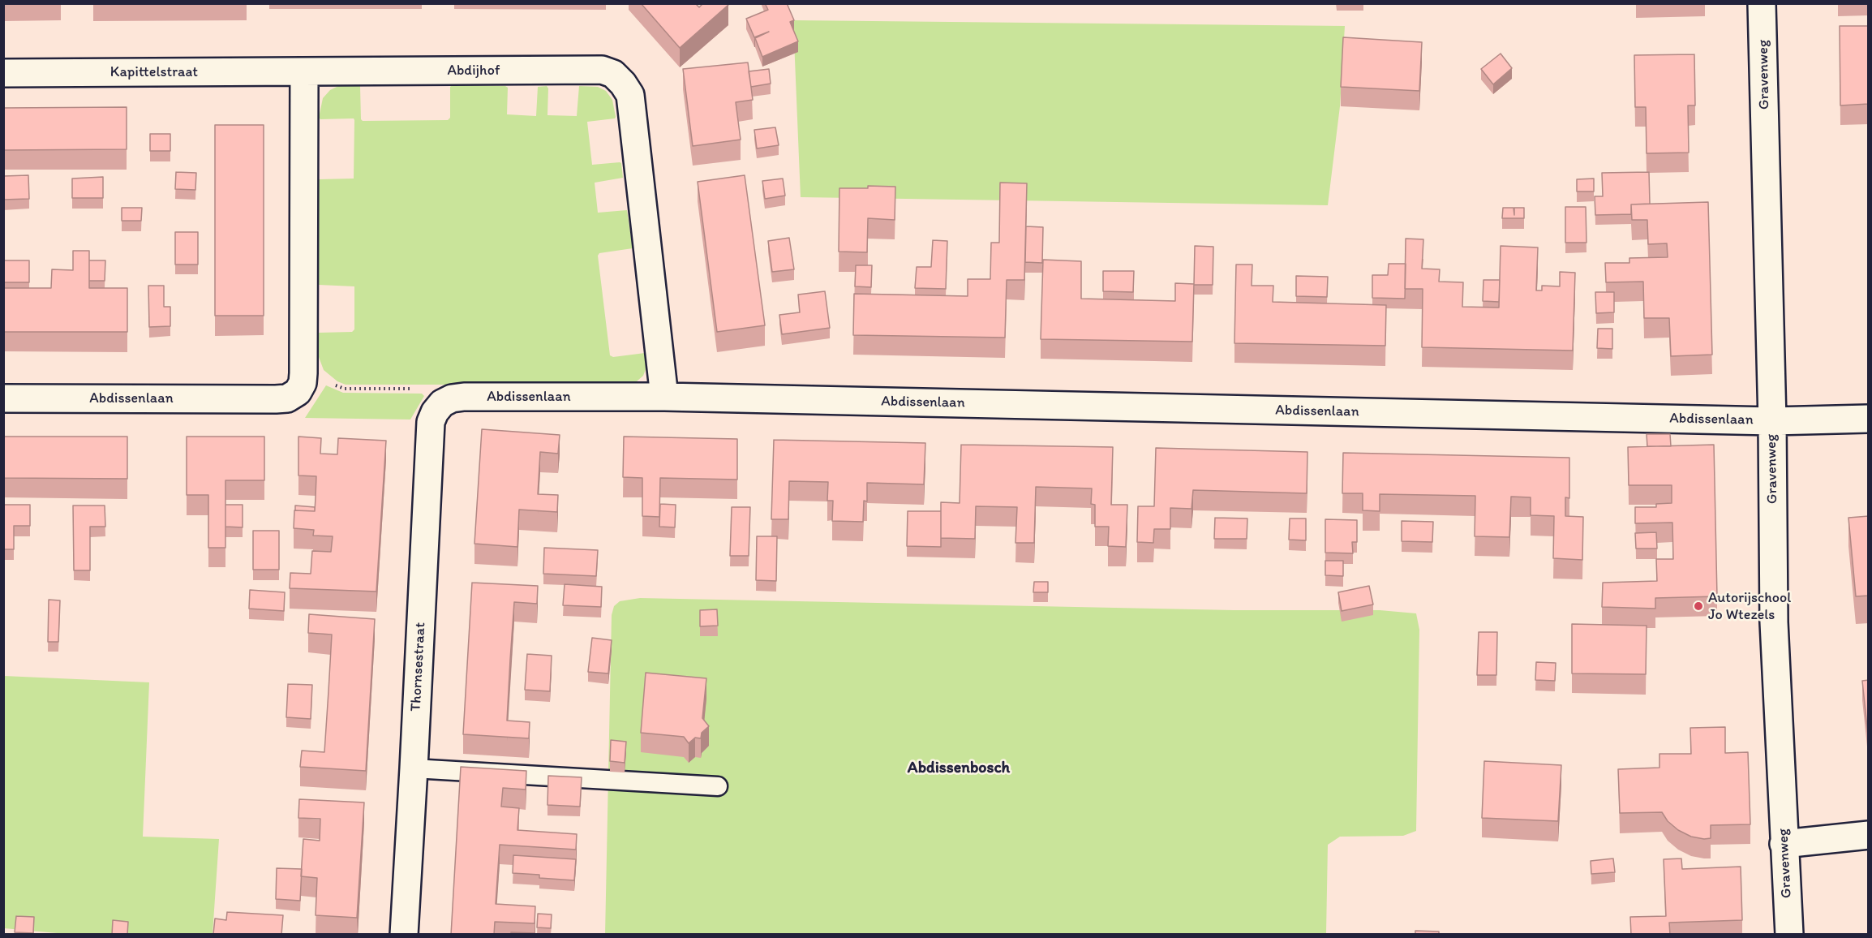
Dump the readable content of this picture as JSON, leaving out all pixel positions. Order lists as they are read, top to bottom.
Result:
{
  "streets": {
    "street": [
      "Abdijhof",
      "Kapittelstraat",
      "Gravenweg",
      "Abdissenlaan",
      "Thornsestraat"
    ]
  },
  "crossings": [
    ["Abdijhof", "Kapittelstraat"],
    ["Abdijhof", "Abdissenlaan"],
    ["Gravenweg", "Abdissenlaan"],
    ["Abdissenlaan", "Thornsestraat"]
  ],
  "districts": ["Abdissenbosch"],
  "places": ["Autorijschool Jo Wtezels"]
}
